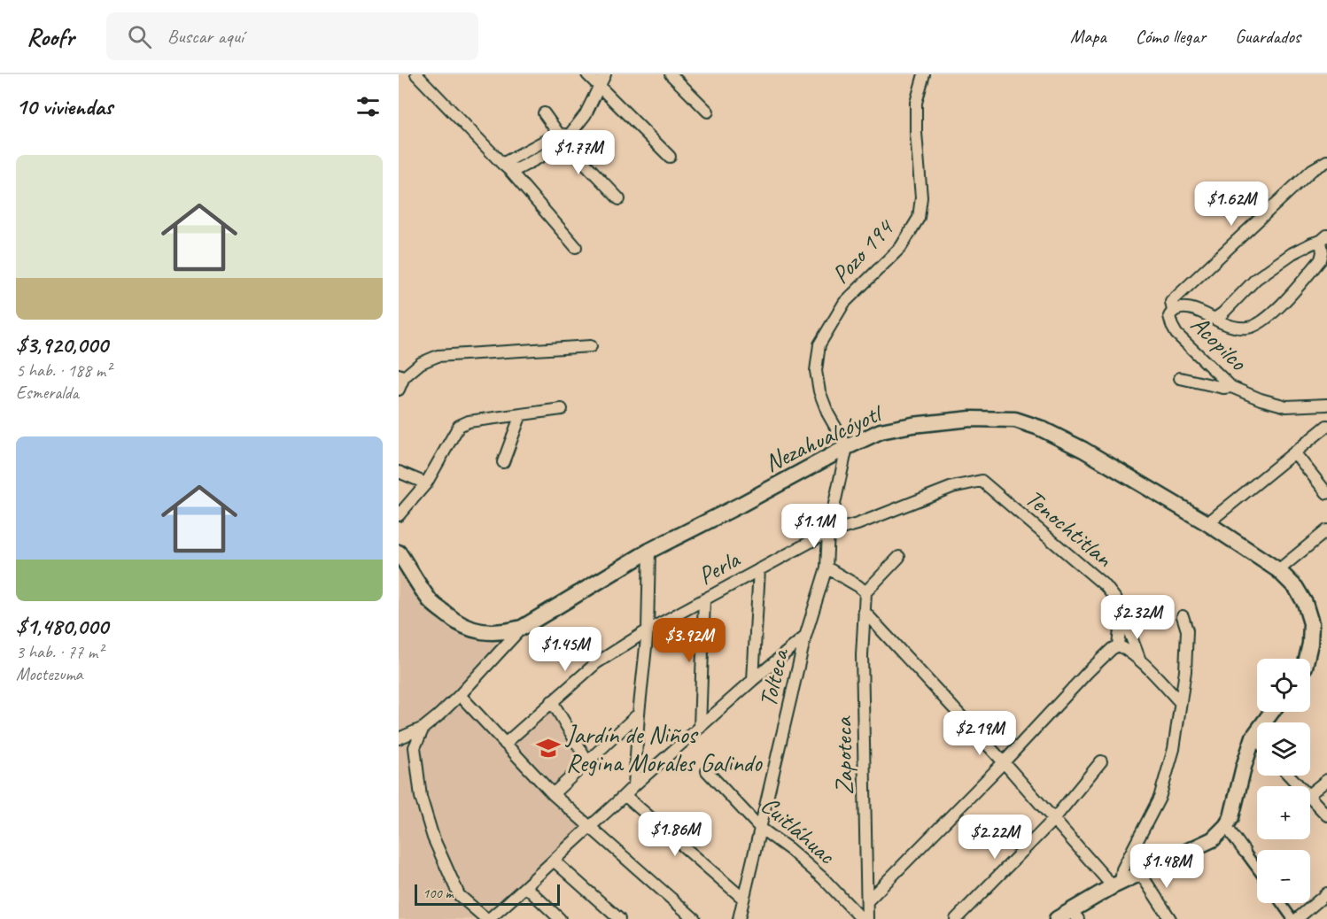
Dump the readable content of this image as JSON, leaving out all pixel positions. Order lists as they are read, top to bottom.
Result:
{
  "streets": {
    "main road": ["Nezahualcóyotl"],
    "street": [
      "Pozo 194",
      "Acopilco",
      "Tenochtitlan",
      "Perla",
      "Tolteca",
      "Zapoteca",
      "Cuitláhuac"
    ]
  },
  "crossings": [
    ["Pozo 194", "Nezahualcóyotl"],
    ["Pozo 194", "Tolteca"],
    ["Nezahualcóyotl", "Tolteca"],
    ["Tenochtitlan", "Perla"],
    ["Perla", "Tolteca"],
    ["Tolteca", "Cuitláhuac"]
  ],
  "places": {
    "school or university": ["Jardín de Niños Regina Morales Galindo"]
  },
  "scale_bar": "100 m",
  "page": {
    "header": "Roofr",
    "search": "Buscar aquí",
    "nav": ["Mapa", "Cómo llegar", "Guardados"],
    "heading": "10 viviendas",
    "price": [
      "$1.77M",
      "$1.62M",
      "$1.1M",
      "$2.32M",
      "$3.92M",
      "$1.45M",
      "$2.19M",
      "$1.86M",
      "$2.22M",
      "$1.48M"
    ],
    "list": [
      {
        "name": "$3,920,000",
        "note": "5 hab. · 188 m² · Esmeralda"
      },
      {
        "name": "$1,480,000",
        "note": "3 hab. · 77 m² · Moctezuma"
      }
    ],
    "map_buttons": ["+", "−"],
    "scale": "100 m"
  }
}
